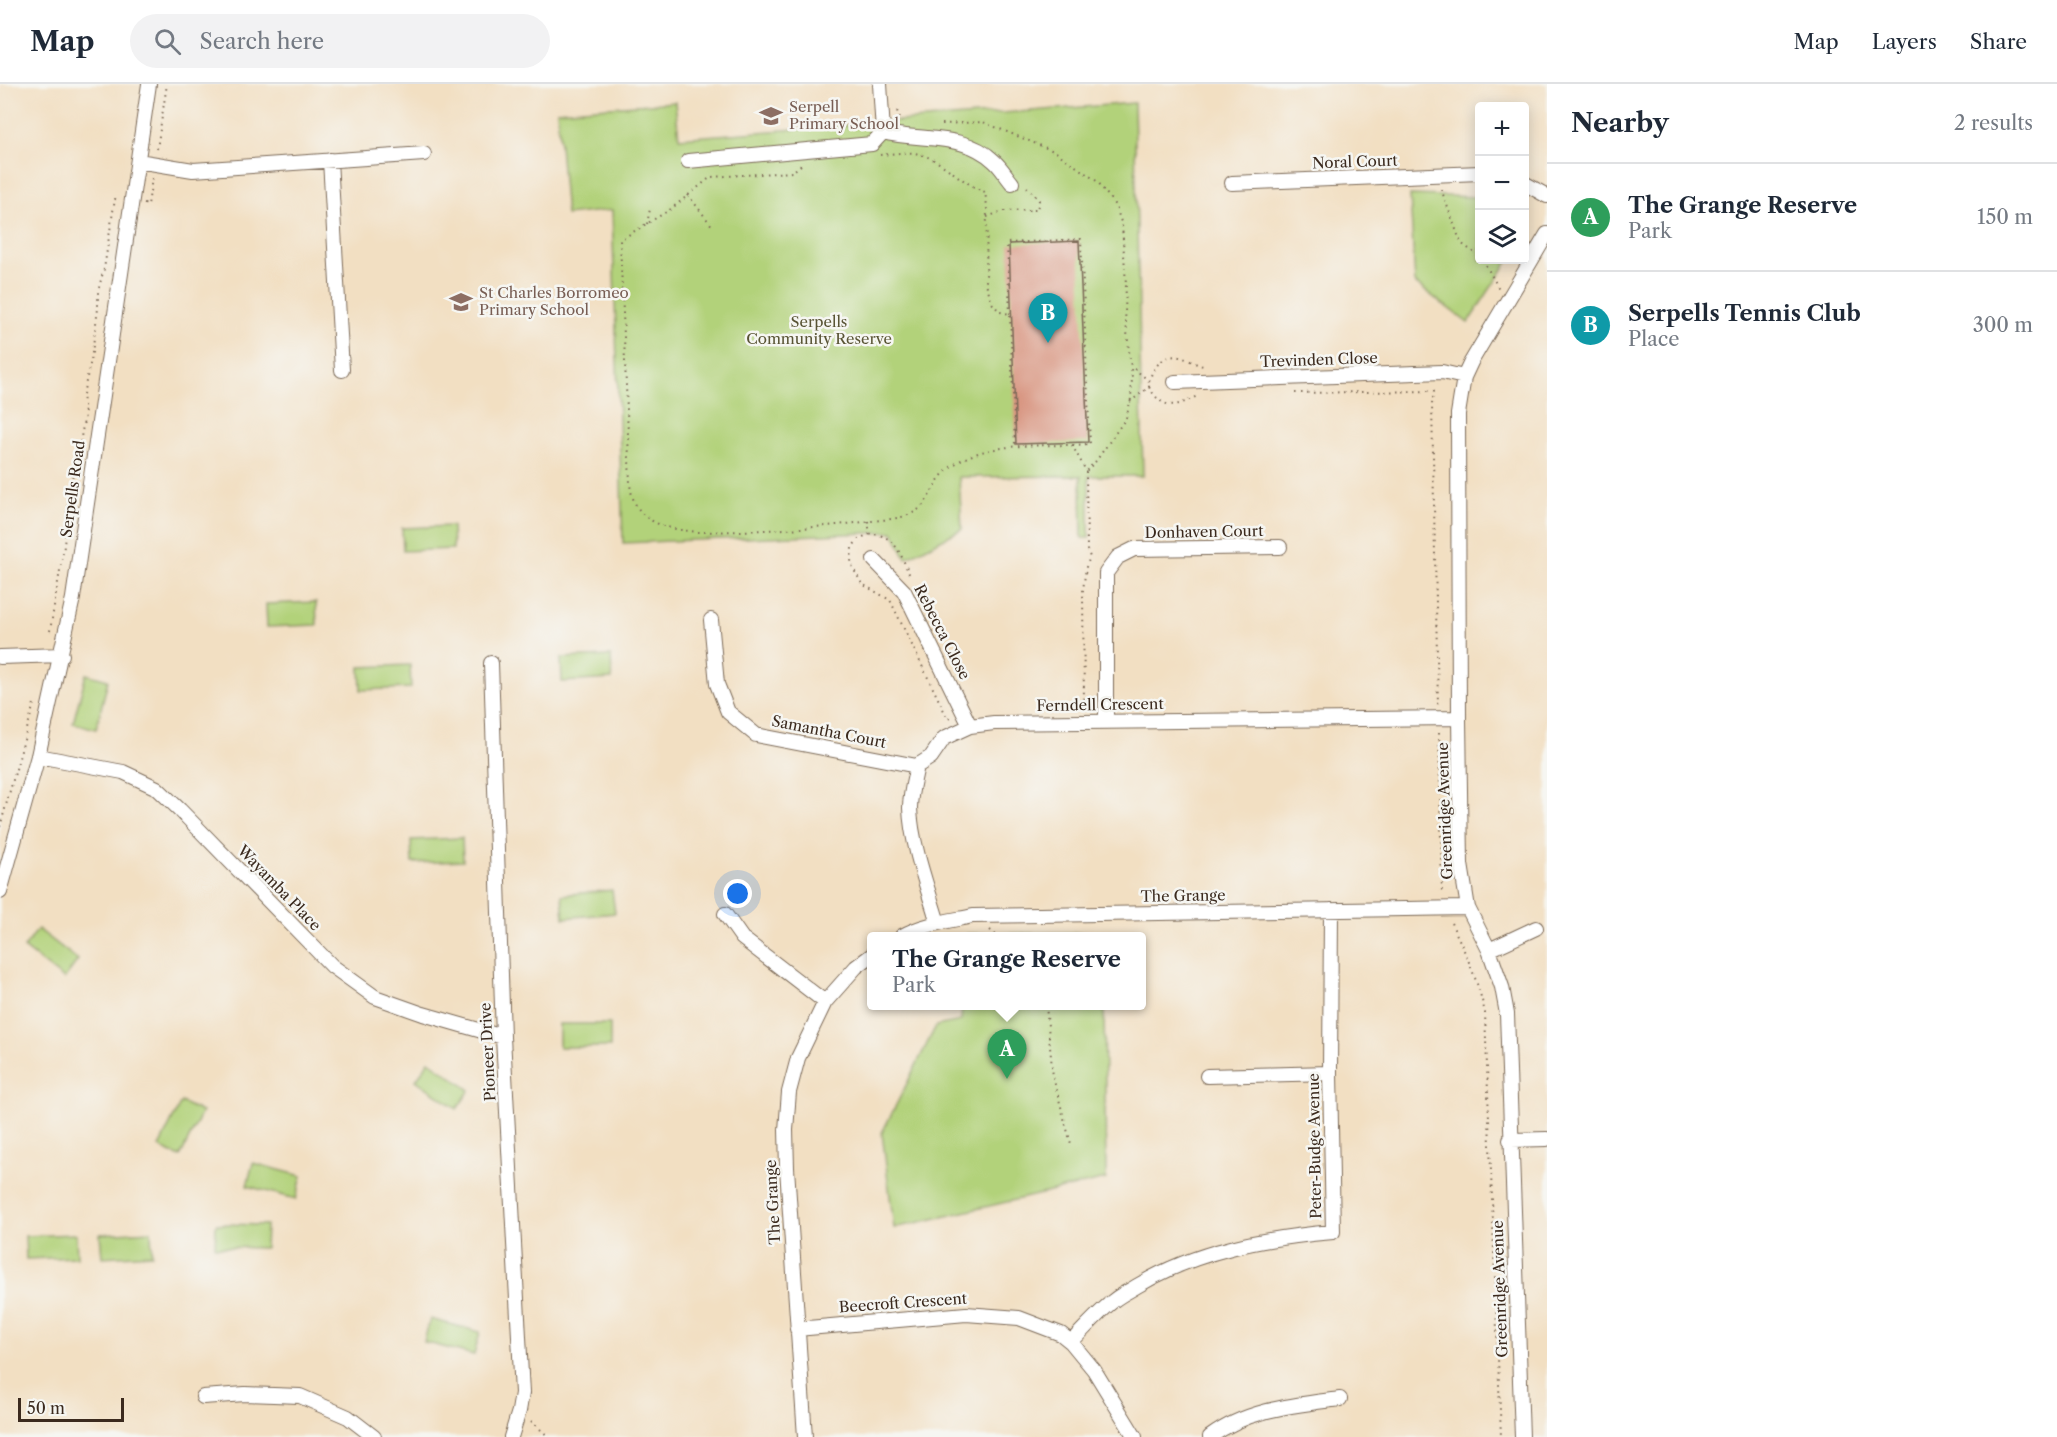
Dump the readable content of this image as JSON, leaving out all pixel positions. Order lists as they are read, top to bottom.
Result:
{
  "streets": {
    "street": [
      "Noral Court",
      "Trevinden Close",
      "Serpells Road",
      "Donhaven Court",
      "Rebecca Close",
      "Ferndell Crescent",
      "Samantha Court",
      "Greenridge Avenue",
      "Wayamba Place",
      "The Grange",
      "Pioneer Drive",
      "Peter-Budge Avenue",
      "Beecroft Crescent"
    ]
  },
  "crossings": [
    ["Trevinden Close", "Greenridge Avenue"],
    ["Serpells Road", "Wayamba Place"],
    ["Donhaven Court", "Ferndell Crescent"],
    ["Rebecca Close", "Ferndell Crescent"],
    ["Ferndell Crescent", "Samantha Court"],
    ["Ferndell Crescent", "Greenridge Avenue"],
    ["Greenridge Avenue", "The Grange"],
    ["Wayamba Place", "Pioneer Drive"],
    ["The Grange", "Peter-Budge Avenue"],
    ["The Grange", "Beecroft Crescent"],
    ["Peter-Budge Avenue", "Beecroft Crescent"]
  ],
  "parks": ["Serpells Community Reserve"],
  "places": {
    "school or university": ["Serpell Primary School", "St Charles Borromeo Primary School"]
  },
  "scale_bar": "50 m",
  "page": {
    "header": "Map",
    "search": "Search here",
    "nav": ["Map", "Layers", "Share"],
    "heading": ["Nearby", "2 results"],
    "map_buttons": ["+", "−"],
    "list": [
      {
        "mark": "A",
        "name": "The Grange Reserve",
        "note": "Park",
        "value": "150 m"
      },
      {
        "mark": "B",
        "name": "Serpells Tennis Club",
        "note": "Place",
        "value": "300 m"
      }
    ],
    "pins": ["B", "A"],
    "popup": ["The Grange Reserve", "Park"],
    "scale": "50 m"
  }
}
